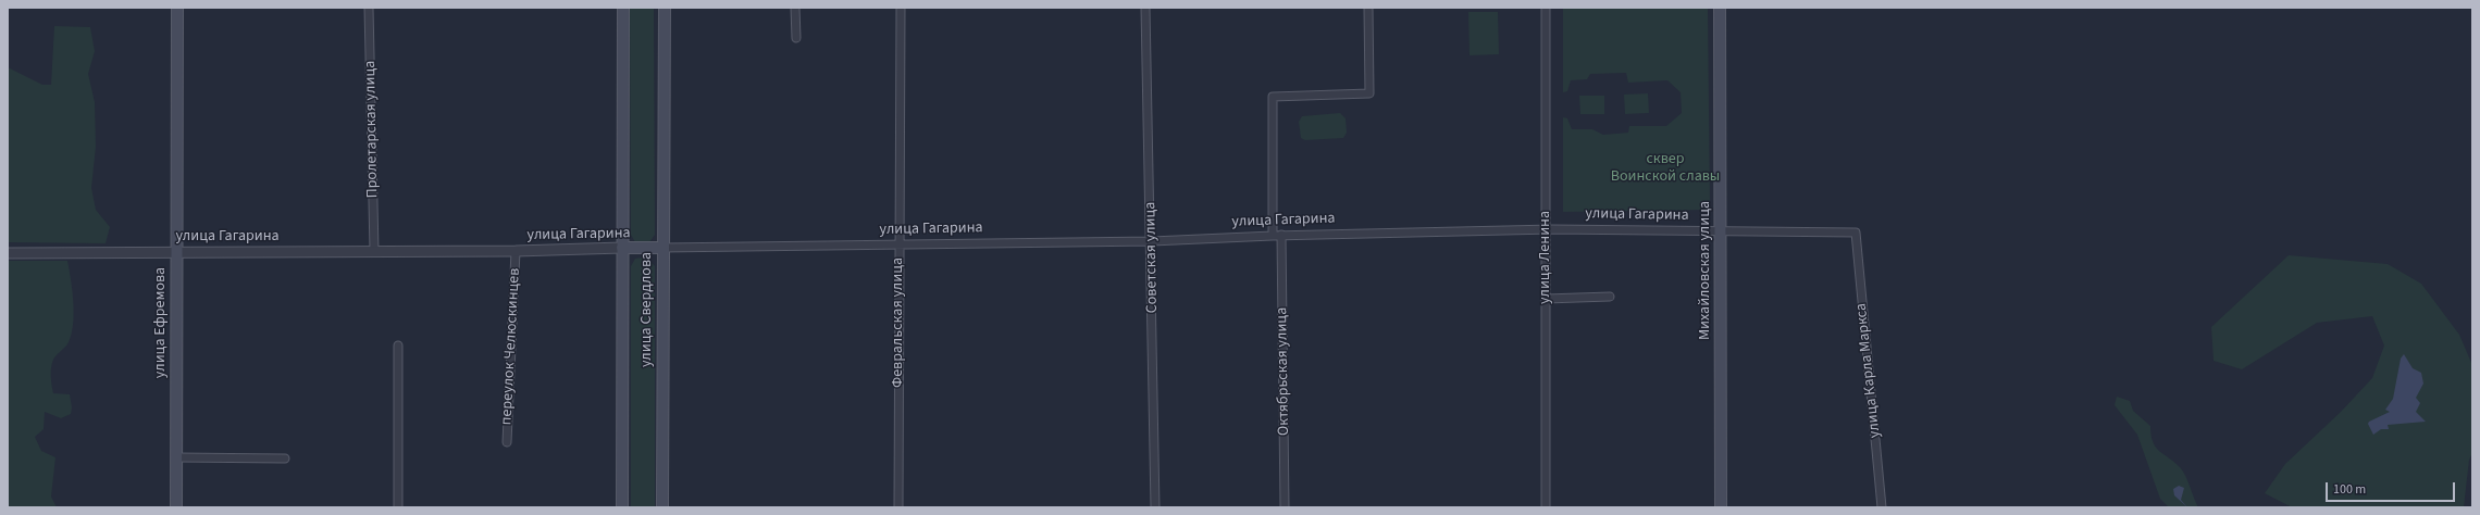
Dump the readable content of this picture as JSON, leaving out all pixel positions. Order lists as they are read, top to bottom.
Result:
{
  "streets": {
    "main road": [
      "улица Гагарина",
      "Михайловская улица",
      "улица Свердлова",
      "улица Ефремова"
    ],
    "street": [
      "Пролетарская улица",
      "Советская улица",
      "улица Ленина",
      "Февральская улица",
      "переулок Челюскинцев",
      "улица Карла Маркса",
      "Октябрьская улица"
    ]
  },
  "crossings": [
    ["Пролетарская улица", "улица Гагарина"],
    ["улица Гагарина", "Советская улица"],
    ["улица Гагарина", "улица Ленина"],
    ["улица Гагарина", "Михайловская улица"],
    ["улица Гагарина", "улица Свердлова"],
    ["улица Гагарина", "улица Ефремова"],
    ["улица Гагарина", "Февральская улица"],
    ["улица Гагарина", "переулок Челюскинцев"],
    ["улица Гагарина", "улица Карла Маркса"],
    ["улица Гагарина", "Октябрьская улица"]
  ],
  "parks": ["сквер Воинской славы"],
  "scale_bar": "100 m"
}
